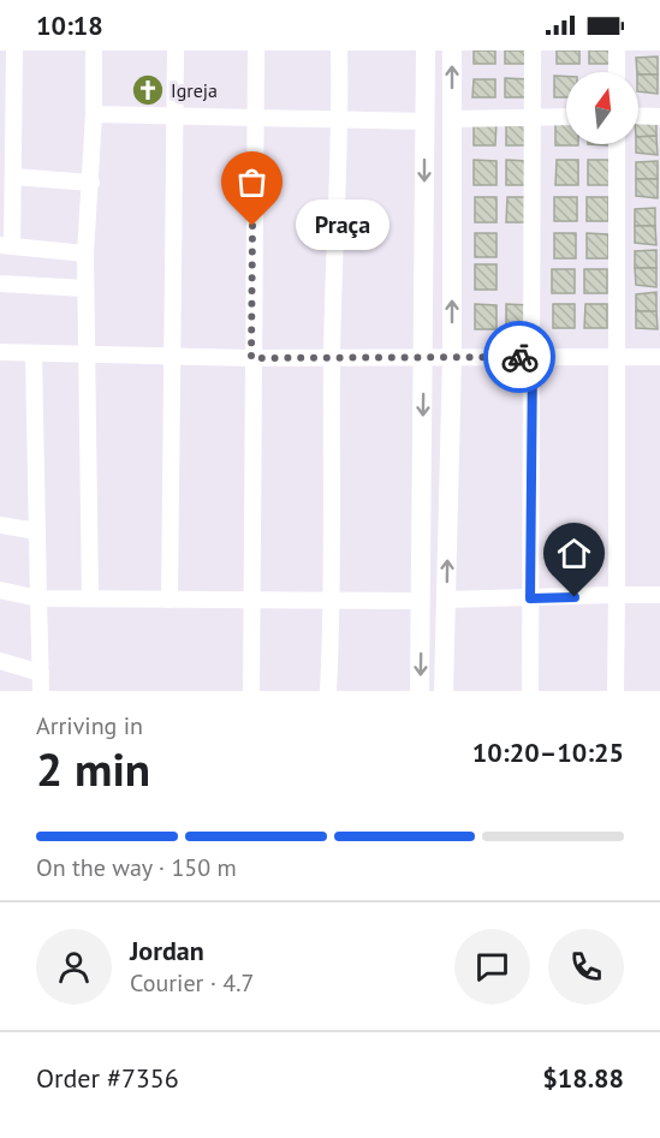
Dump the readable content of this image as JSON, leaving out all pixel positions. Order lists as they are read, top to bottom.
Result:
{
  "places": {
    "church": ["Igreja"],
    "other": ["Praça"]
  },
  "north": "top",
  "page": {
    "status": "10:18",
    "bubble": "Praça",
    "heading": ["2 min", "Arriving in", "10:20–10:25"],
    "panel": [
      "Jordan",
      "Courier · 4.7",
      "Order #7356",
      "$18.88"
    ],
    "bar": "On the way · 150 m"
  }
}
